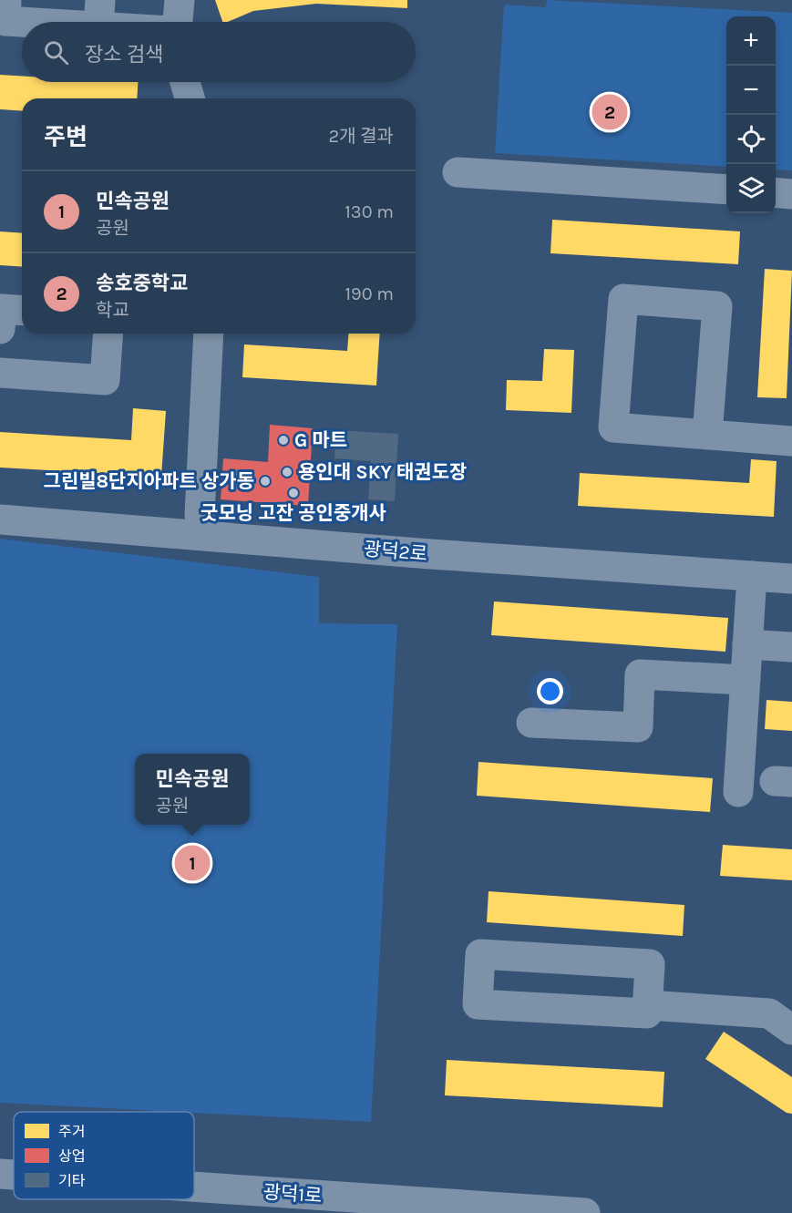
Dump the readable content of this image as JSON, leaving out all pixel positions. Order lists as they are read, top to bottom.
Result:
{
  "streets": {
    "street": ["광덕2로", "광덕1로"]
  },
  "places": [
    "G 마트",
    "용인대 SKY 태권도장",
    "그린빌8단지아파트 상가동",
    "굿모닝 고잔 공인중개사"
  ],
  "legend": ["주거", "상업", "기타"],
  "page": {
    "map_buttons": ["+", "−"],
    "search": "장소 검색",
    "pins": ["2", "1"],
    "heading": ["주변", "2개 결과"],
    "list": [
      {
        "mark": "1",
        "name": "민속공원",
        "note": "공원",
        "value": "130 m"
      },
      {
        "mark": "2",
        "name": "송호중학교",
        "note": "학교",
        "value": "190 m"
      }
    ],
    "popup": ["민속공원", "공원"]
  }
}
